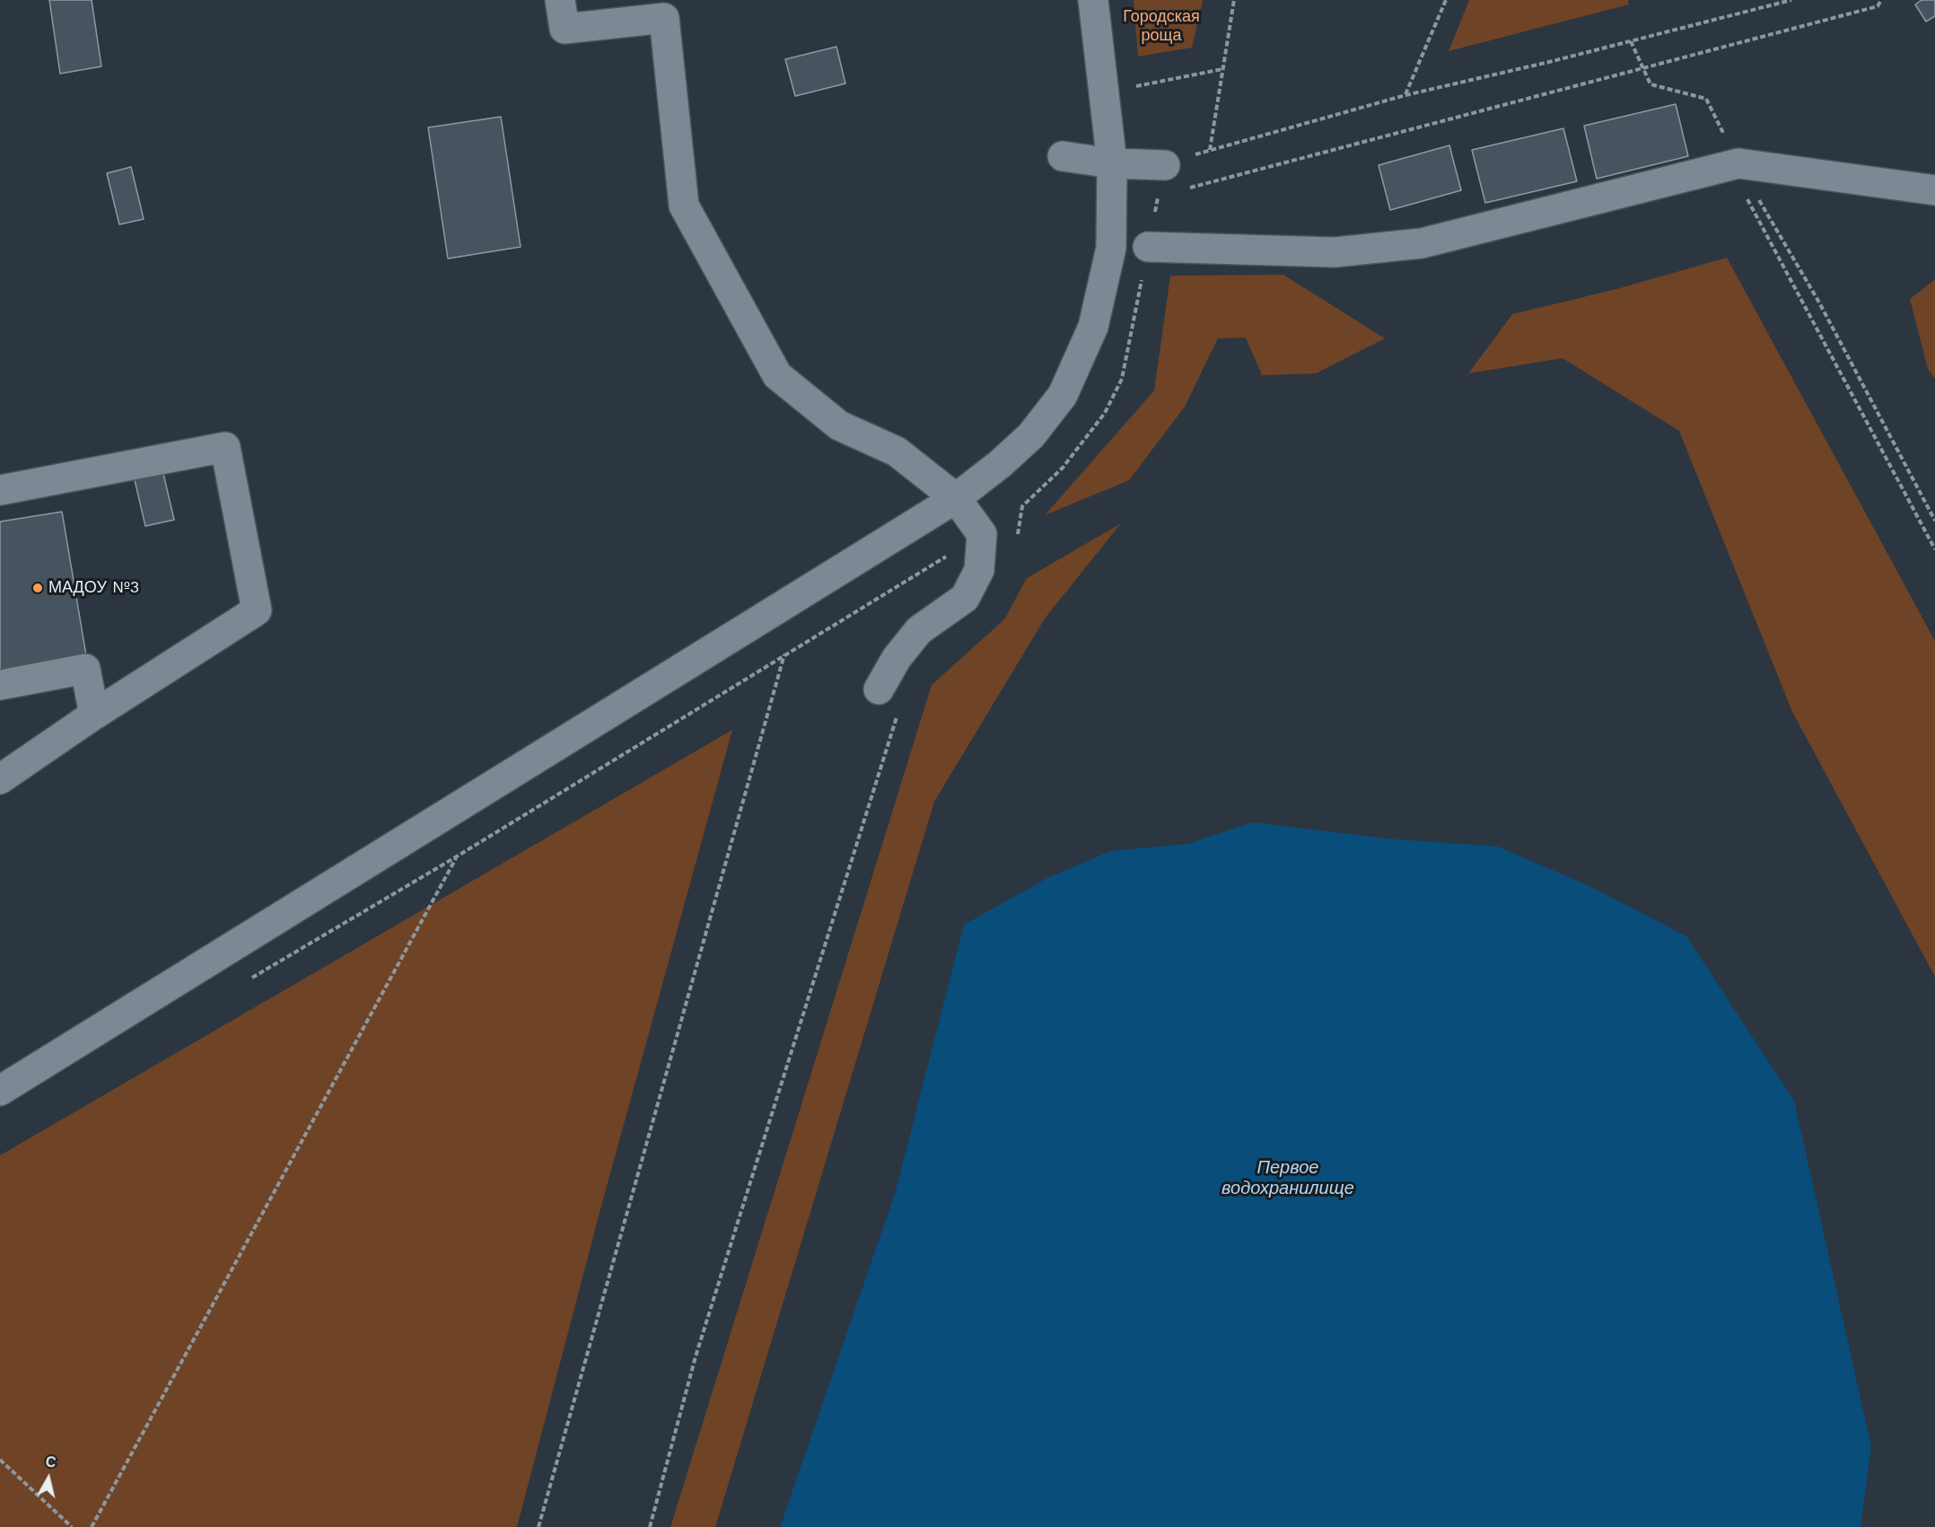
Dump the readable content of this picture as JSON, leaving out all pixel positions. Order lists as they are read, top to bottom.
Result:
{
  "water": ["Первое водохранилище"],
  "parks": ["Городская роща"],
  "places": ["МАДОУ №3"],
  "north": "top"
}
